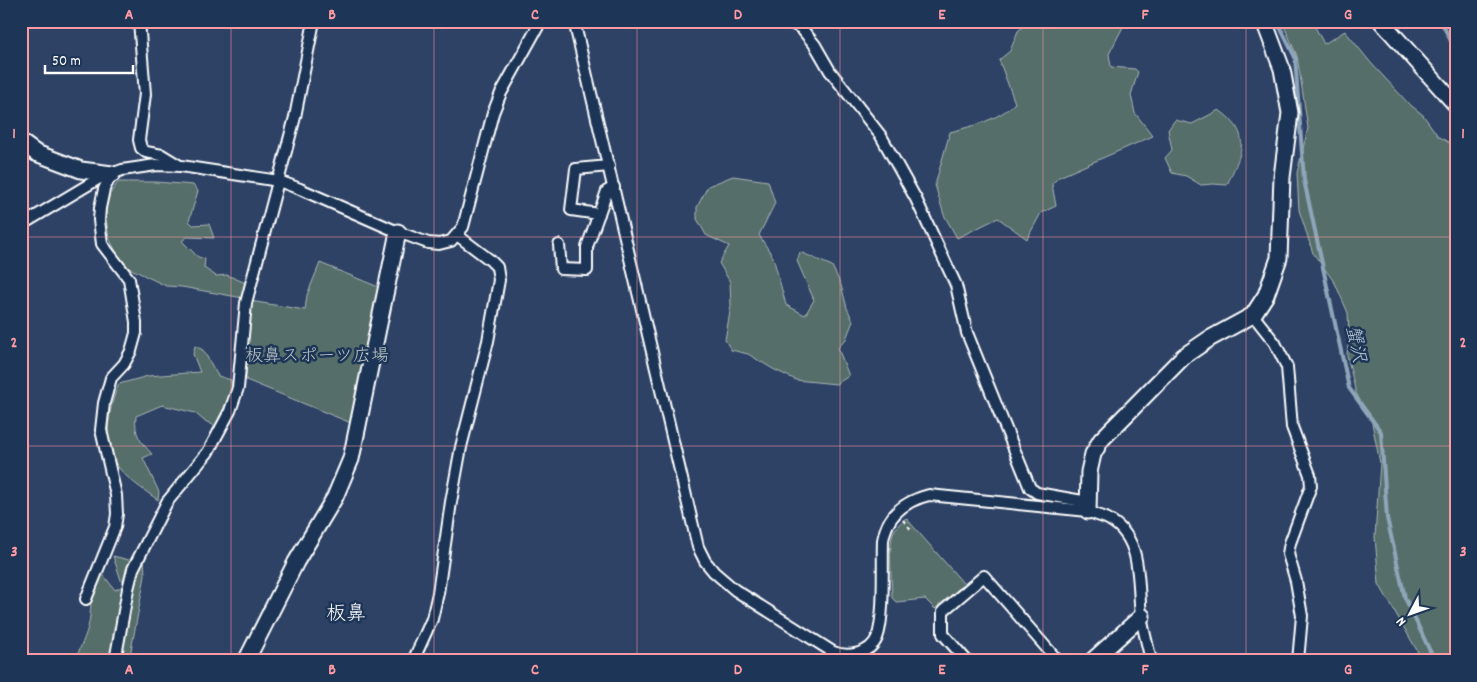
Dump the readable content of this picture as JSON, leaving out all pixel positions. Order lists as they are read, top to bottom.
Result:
{
  "districts": ["板鼻"],
  "water": ["蟹沢"],
  "parks": ["板鼻スポーツ広場"],
  "scale_bar": "50 m",
  "north": "bottom left",
  "grid": {
    "columns": [
      "A",
      "B",
      "C",
      "D",
      "E",
      "F",
      "G"
    ],
    "rows": ["1", "2", "3"]
  }
}
